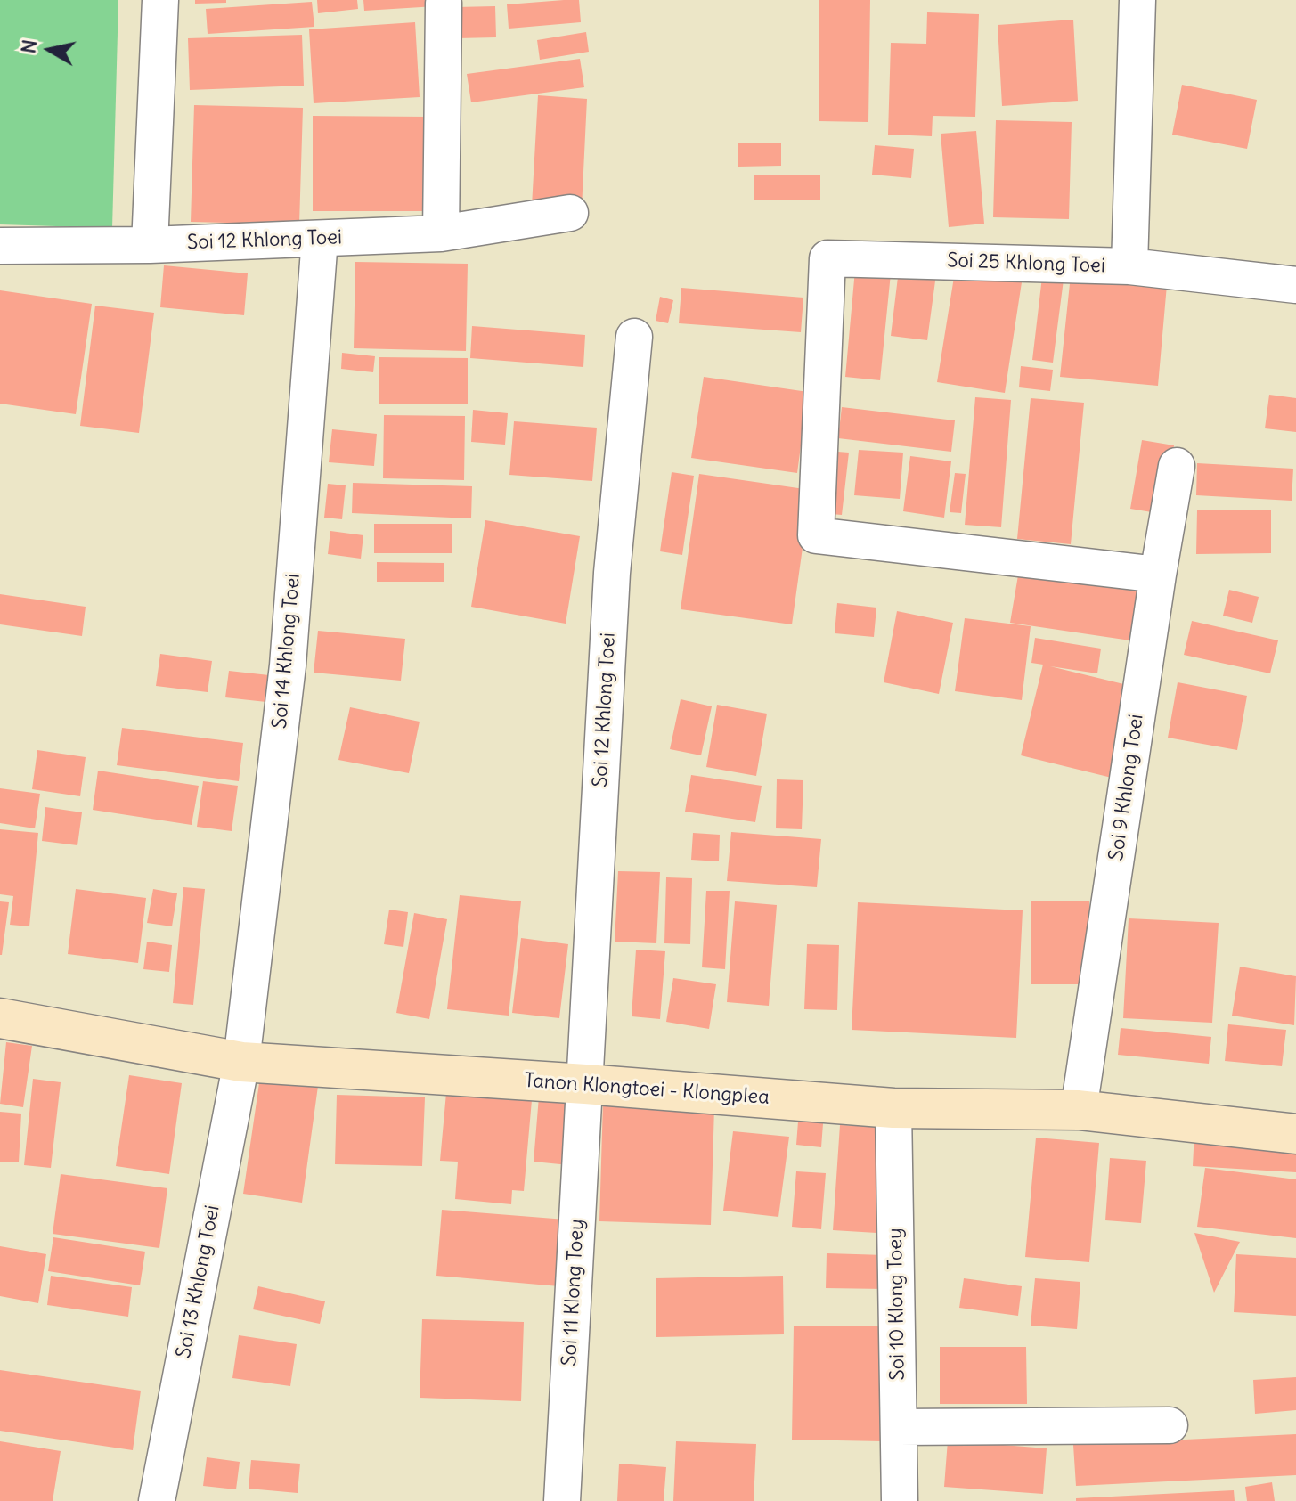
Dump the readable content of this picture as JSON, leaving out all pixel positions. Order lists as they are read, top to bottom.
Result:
{
  "streets": {
    "street": [
      "Soi 12 Khlong Toei",
      "Soi 25 Khlong Toei",
      "Soi 14 Khlong Toei",
      "Soi 9 Khlong Toei",
      "Tanon Klongtoei - Klongplea",
      "Soi 13 Khlong Toei",
      "Soi 11 Klong Toey",
      "Soi 10 Klong Toey"
    ]
  },
  "crossings": [
    ["Soi 12 Khlong Toei", "Soi 14 Khlong Toei"],
    ["Soi 12 Khlong Toei", "Tanon Klongtoei - Klongplea"],
    ["Soi 12 Khlong Toei", "Soi 11 Klong Toey"],
    ["Soi 25 Khlong Toei", "Soi 9 Khlong Toei"],
    ["Soi 14 Khlong Toei", "Tanon Klongtoei - Klongplea"],
    ["Soi 14 Khlong Toei", "Soi 13 Khlong Toei"],
    ["Soi 9 Khlong Toei", "Tanon Klongtoei - Klongplea"],
    ["Tanon Klongtoei - Klongplea", "Soi 13 Khlong Toei"],
    ["Tanon Klongtoei - Klongplea", "Soi 11 Klong Toey"],
    ["Tanon Klongtoei - Klongplea", "Soi 10 Klong Toey"]
  ],
  "north": "left"
}
